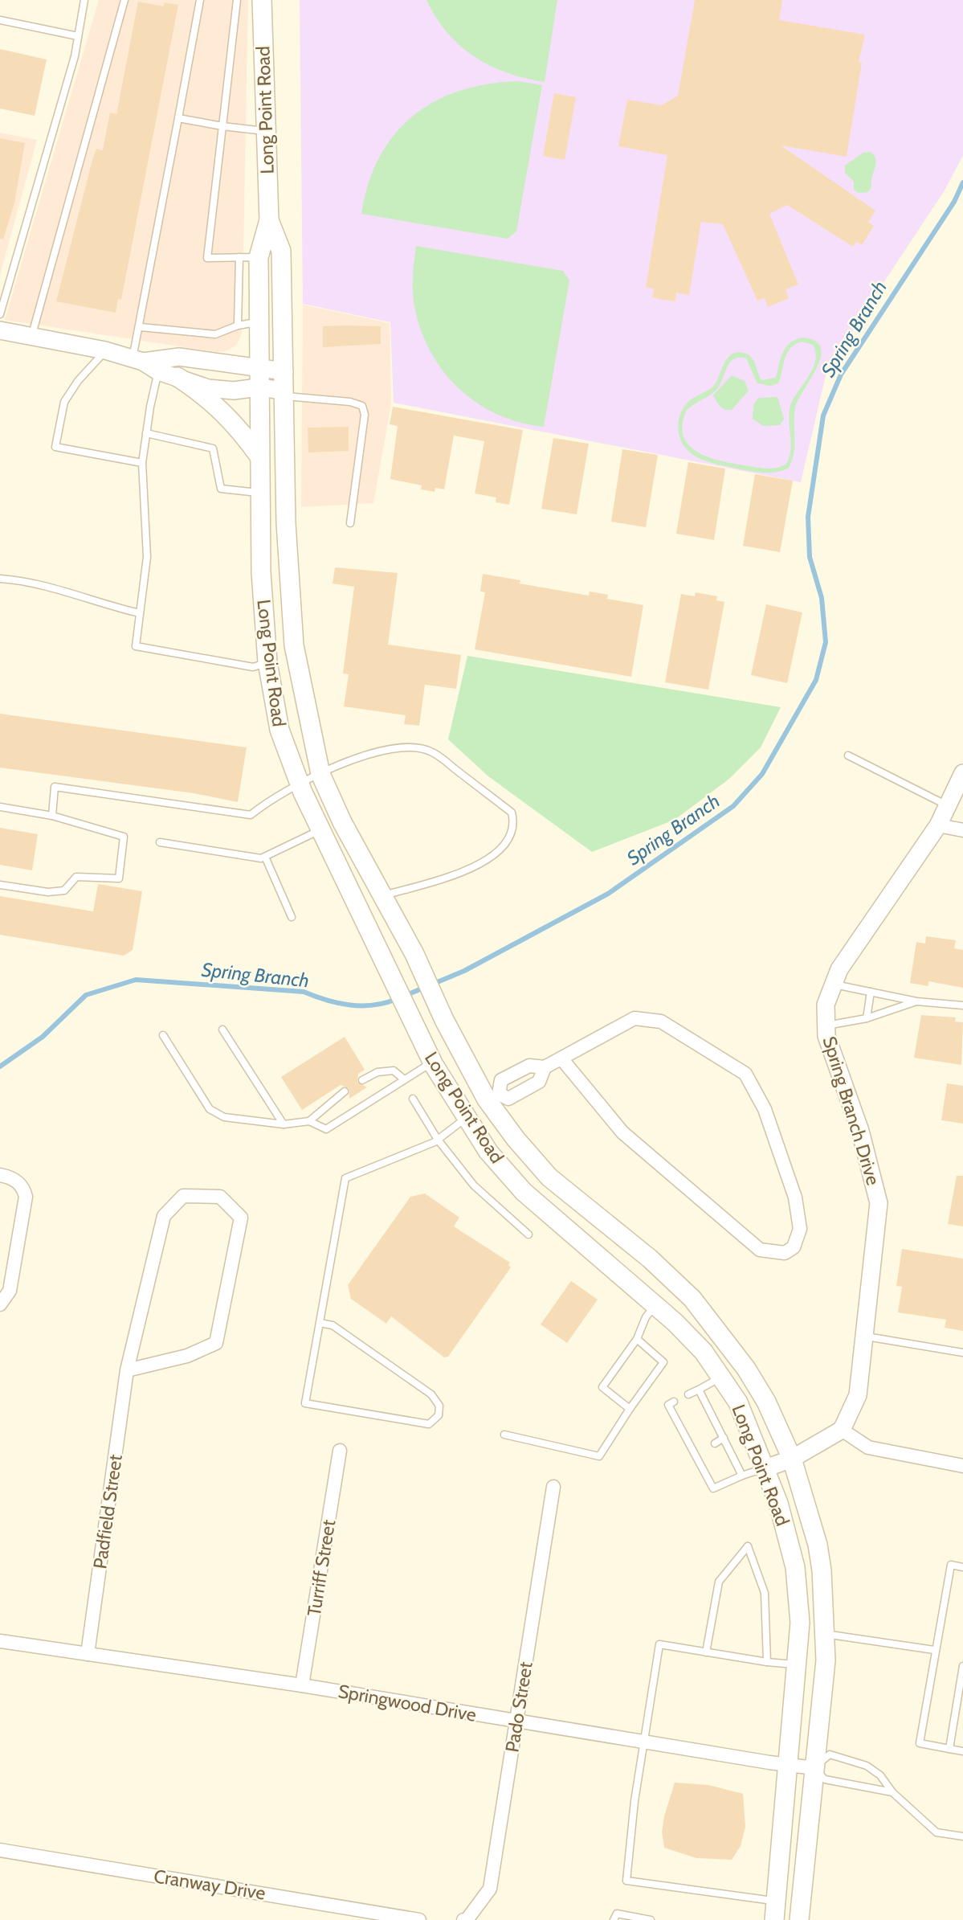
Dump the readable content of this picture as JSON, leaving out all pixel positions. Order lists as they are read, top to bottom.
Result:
{
  "streets": {
    "main road": ["Long Point Road"],
    "street": [
      "Spring Branch Drive",
      "Padfield Street",
      "Turriff Street",
      "Springwood Drive",
      "Pado Street",
      "Cranway Drive"
    ]
  },
  "crossings": [
    ["Long Point Road", "Springwood Drive"],
    ["Padfield Street", "Springwood Drive"],
    ["Turriff Street", "Springwood Drive"],
    ["Springwood Drive", "Pado Street"]
  ],
  "water": ["Spring Branch"]
}
